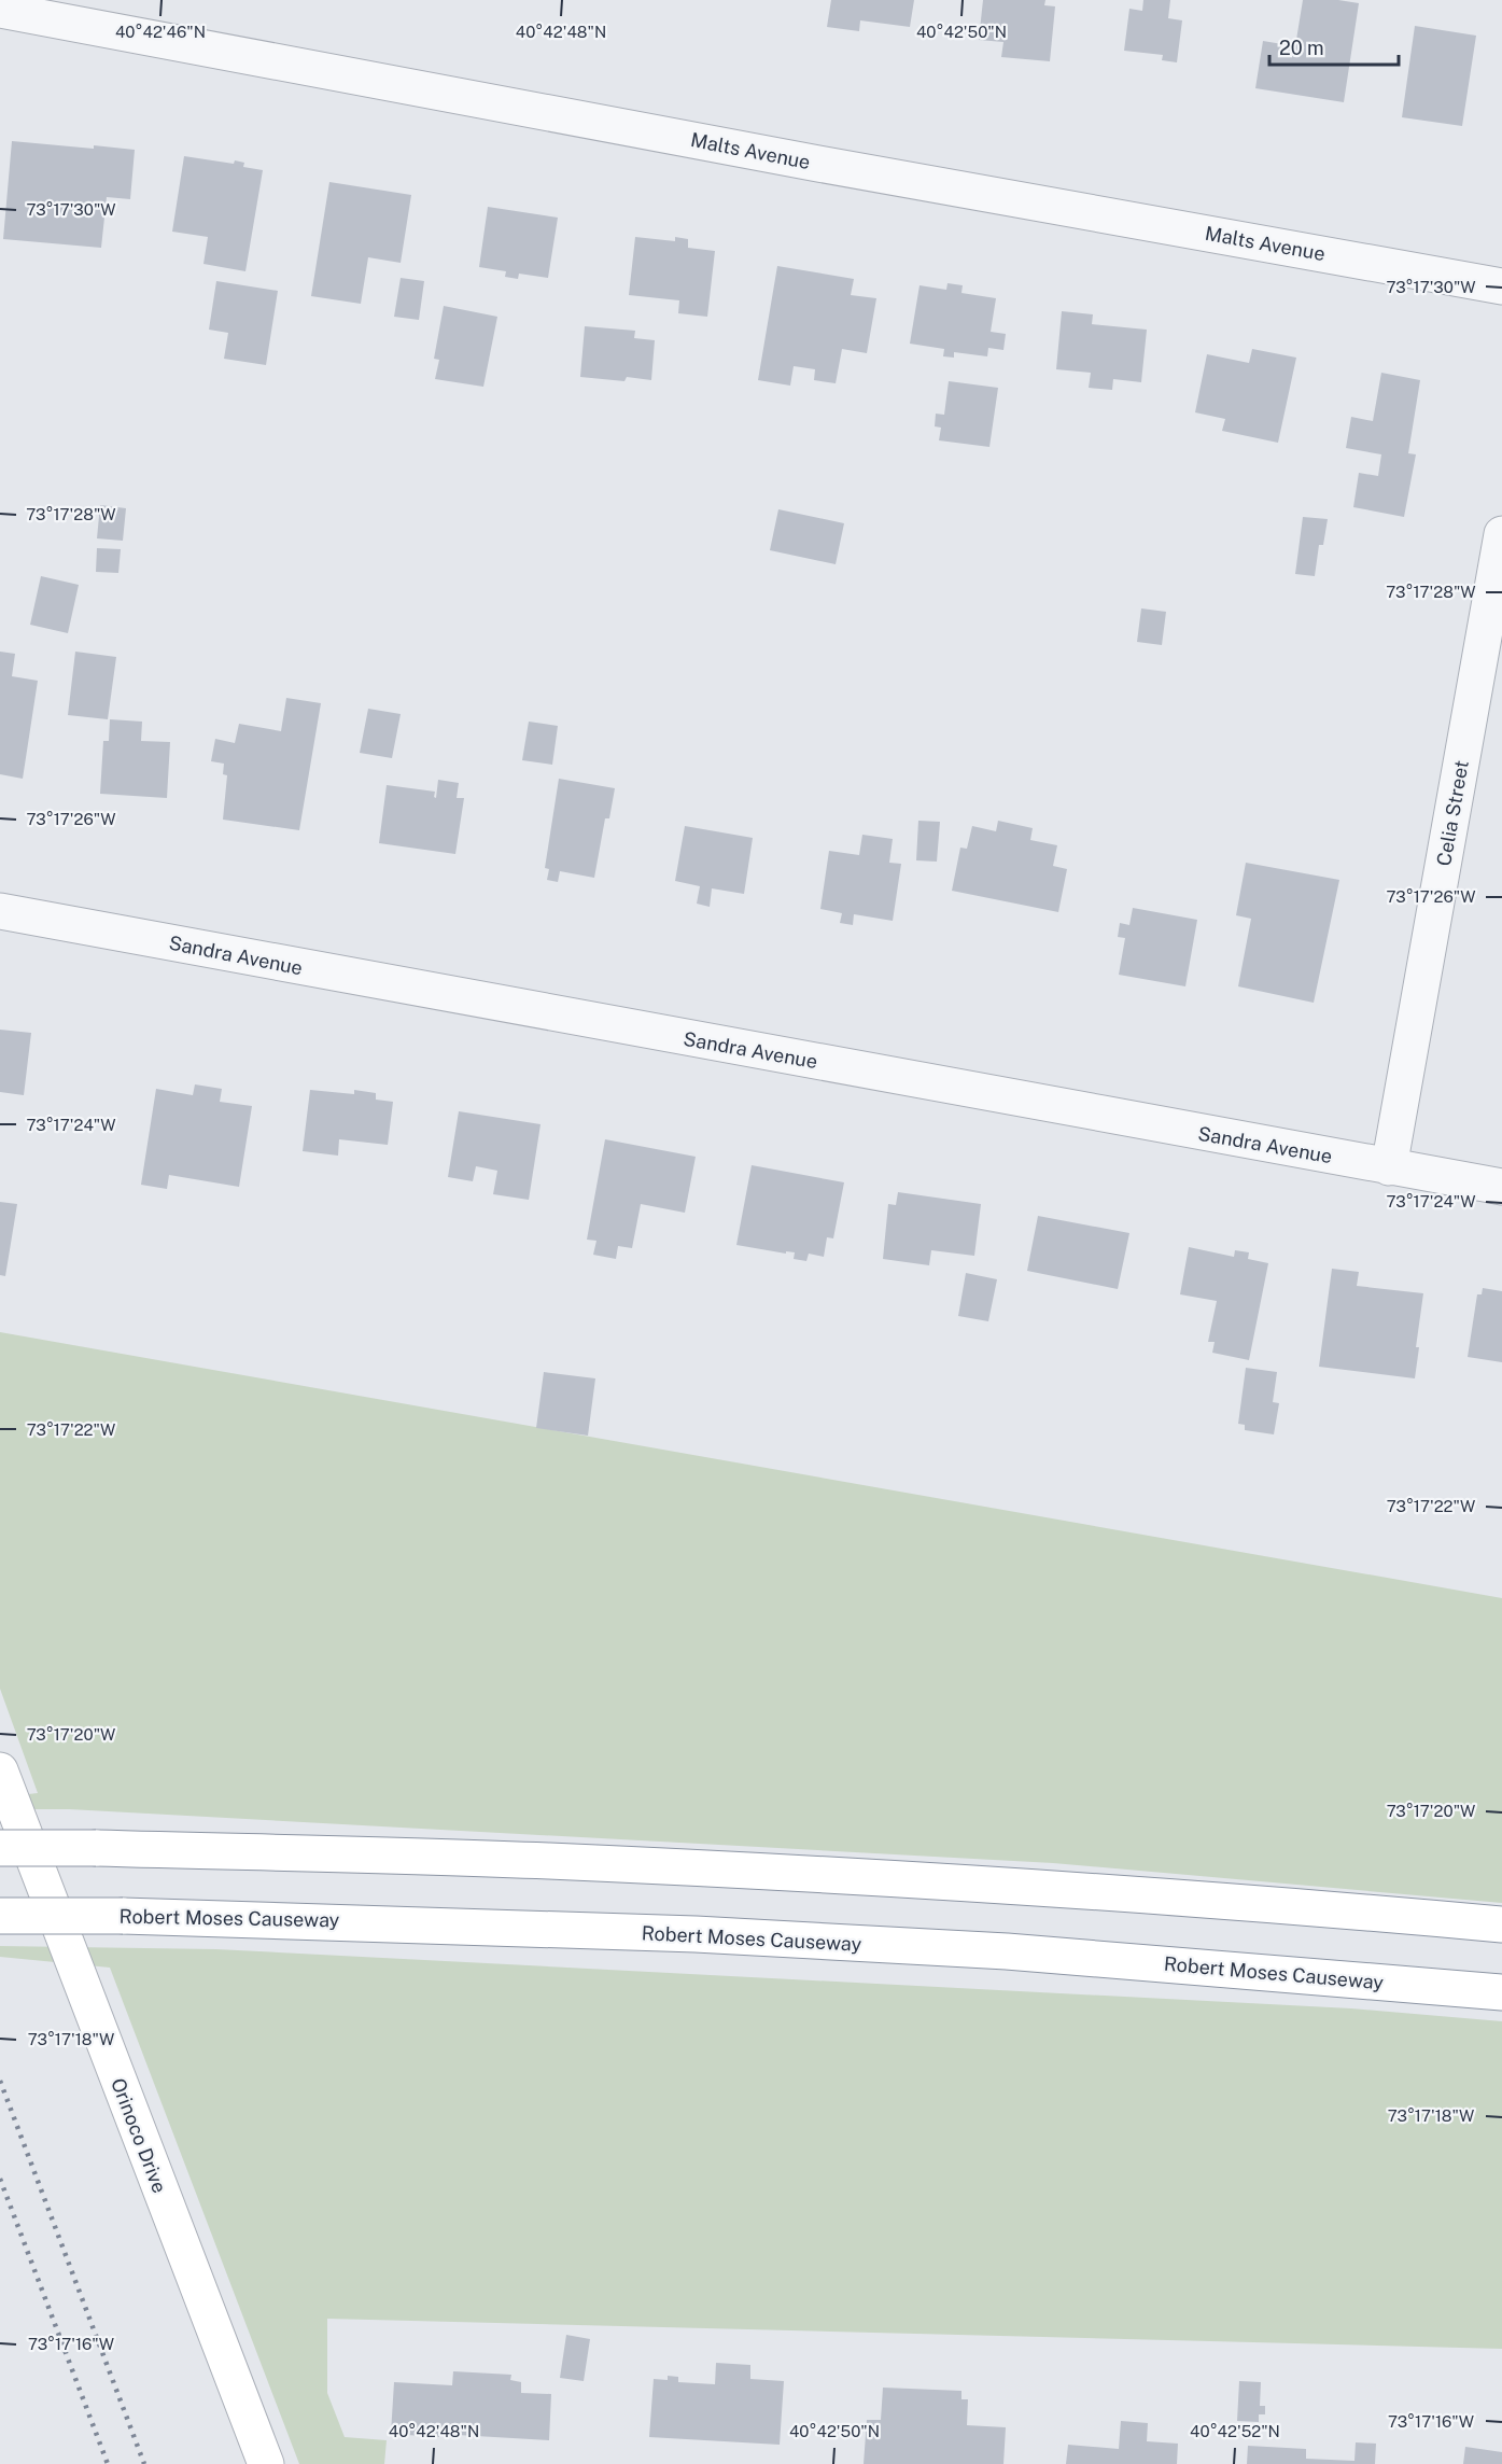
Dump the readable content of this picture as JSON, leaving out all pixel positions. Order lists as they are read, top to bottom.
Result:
{
  "streets": {
    "main road": ["Robert Moses Causeway", "Orinoco Drive"],
    "street": ["Malts Avenue", "Celia Street", "Sandra Avenue"]
  },
  "crossings": [
    ["Celia Street", "Sandra Avenue"]
  ],
  "scale_bar": "20 m",
  "coordinates": [
    "40°42'46\"N",
    "40°42'48\"N",
    "40°42'50\"N",
    "73°17'30\"W",
    "73°17'28\"W",
    "73°17'26\"W",
    "73°17'24\"W",
    "73°17'22\"W",
    "73°17'20\"W",
    "73°17'18\"W",
    "73°17'16\"W",
    "40°42'52\"N"
  ]
}
